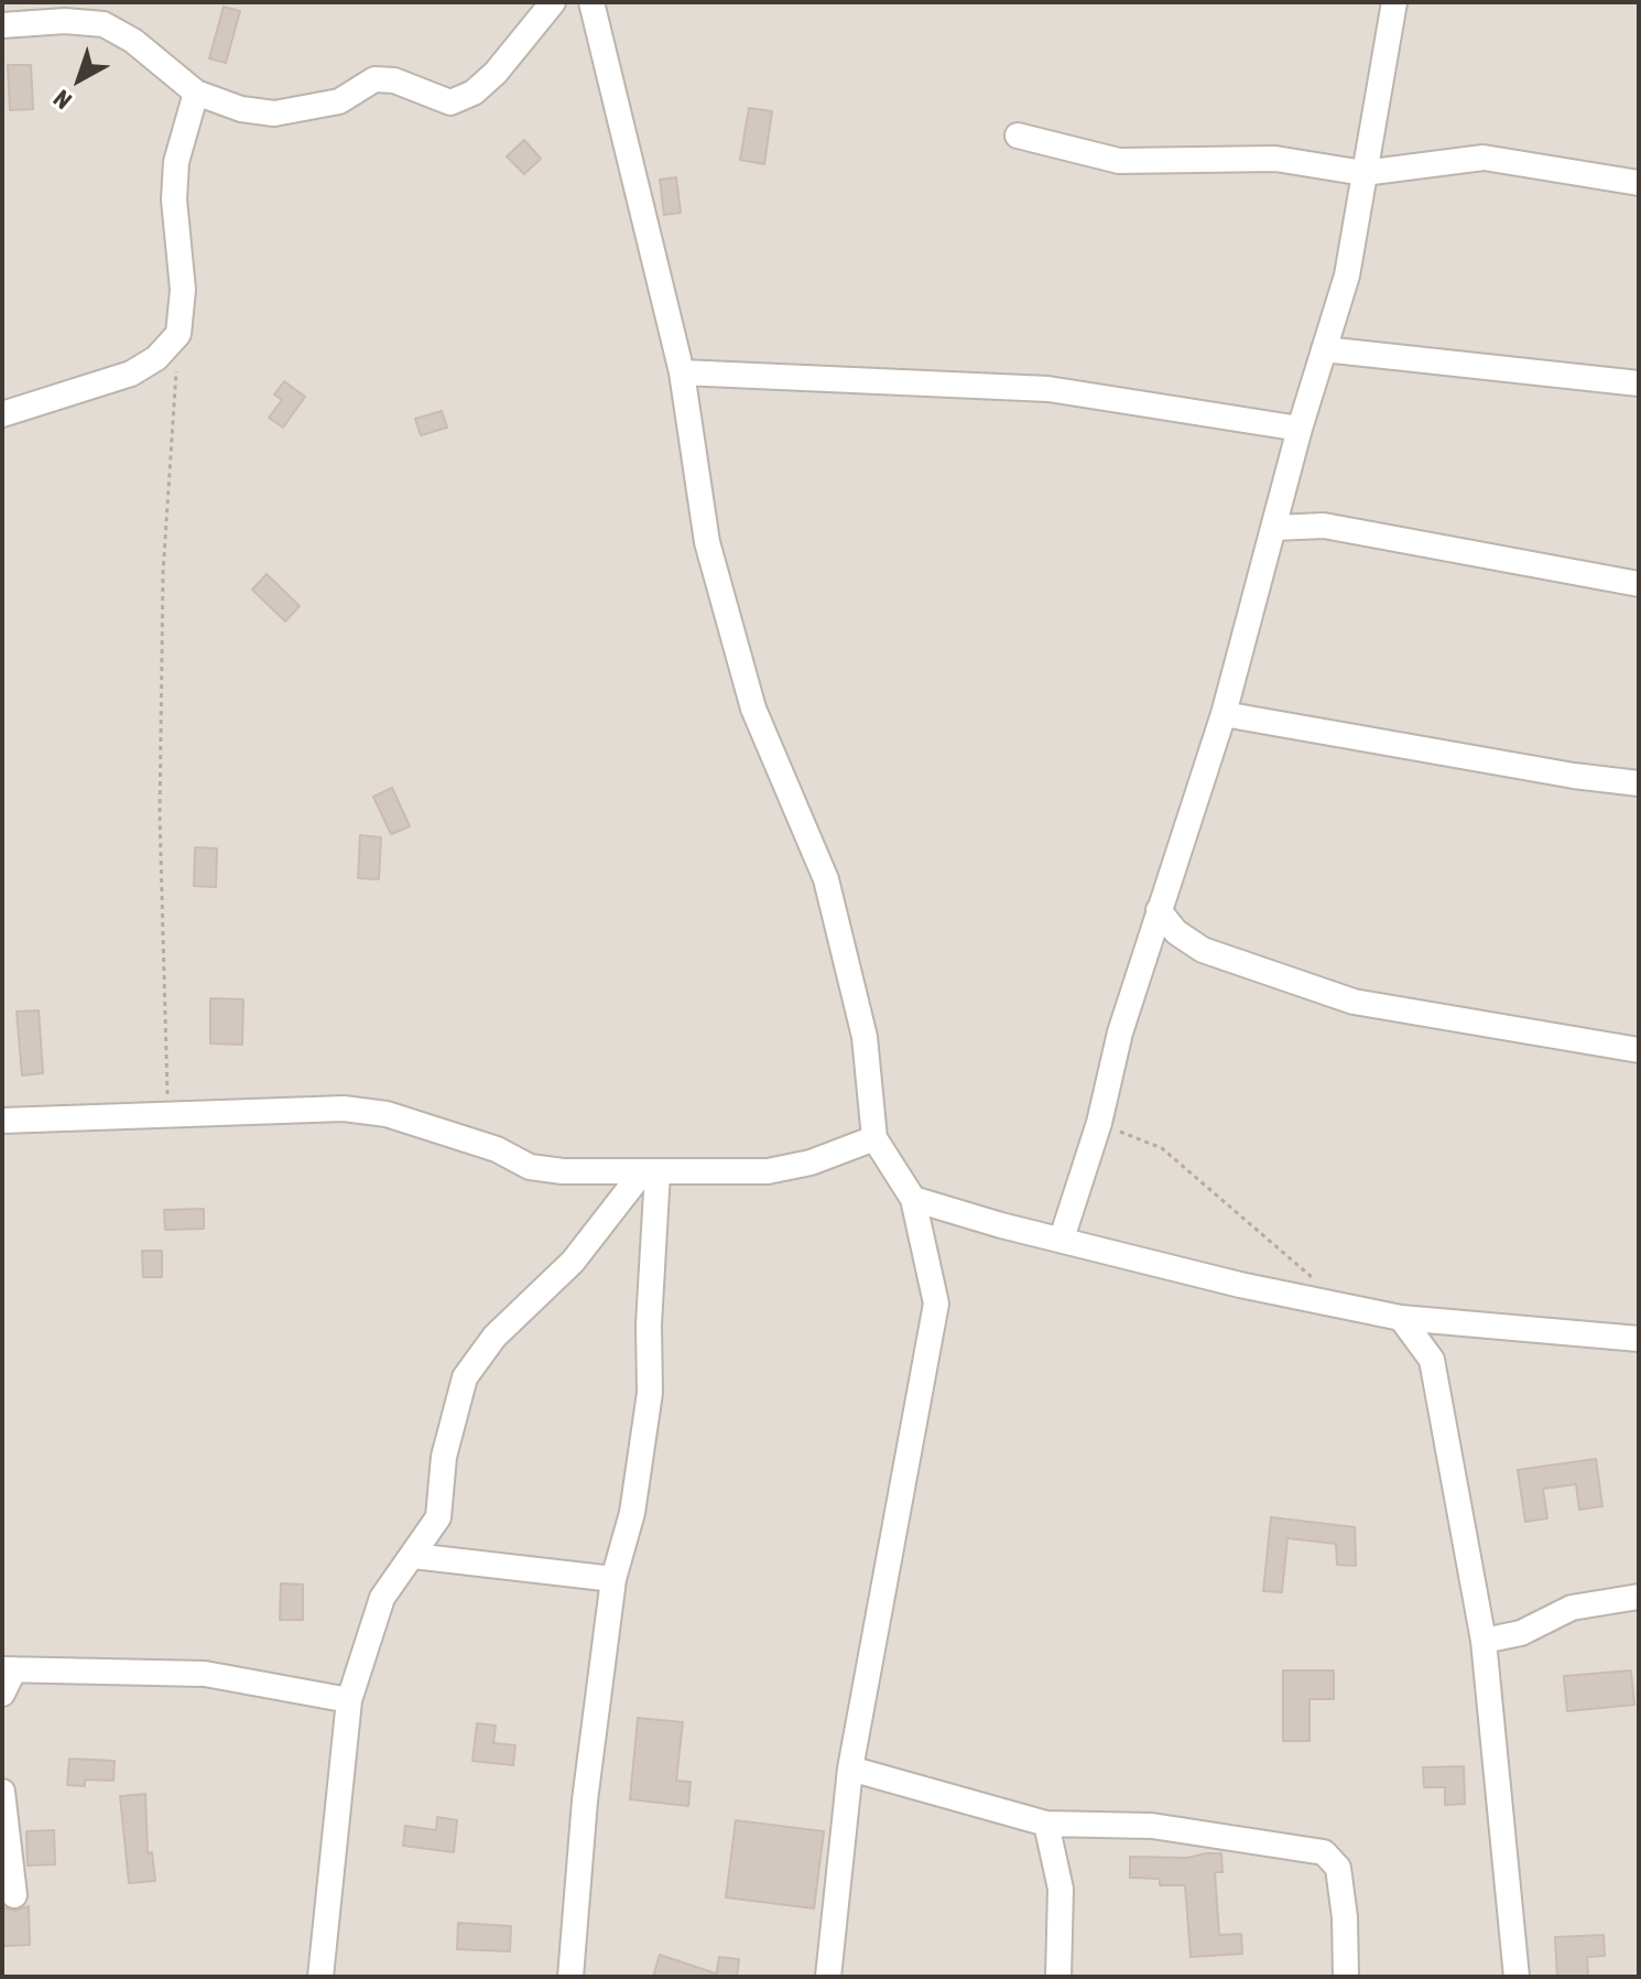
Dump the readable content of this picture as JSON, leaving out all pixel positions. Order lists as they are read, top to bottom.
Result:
{
  "north": "bottom left"
}
